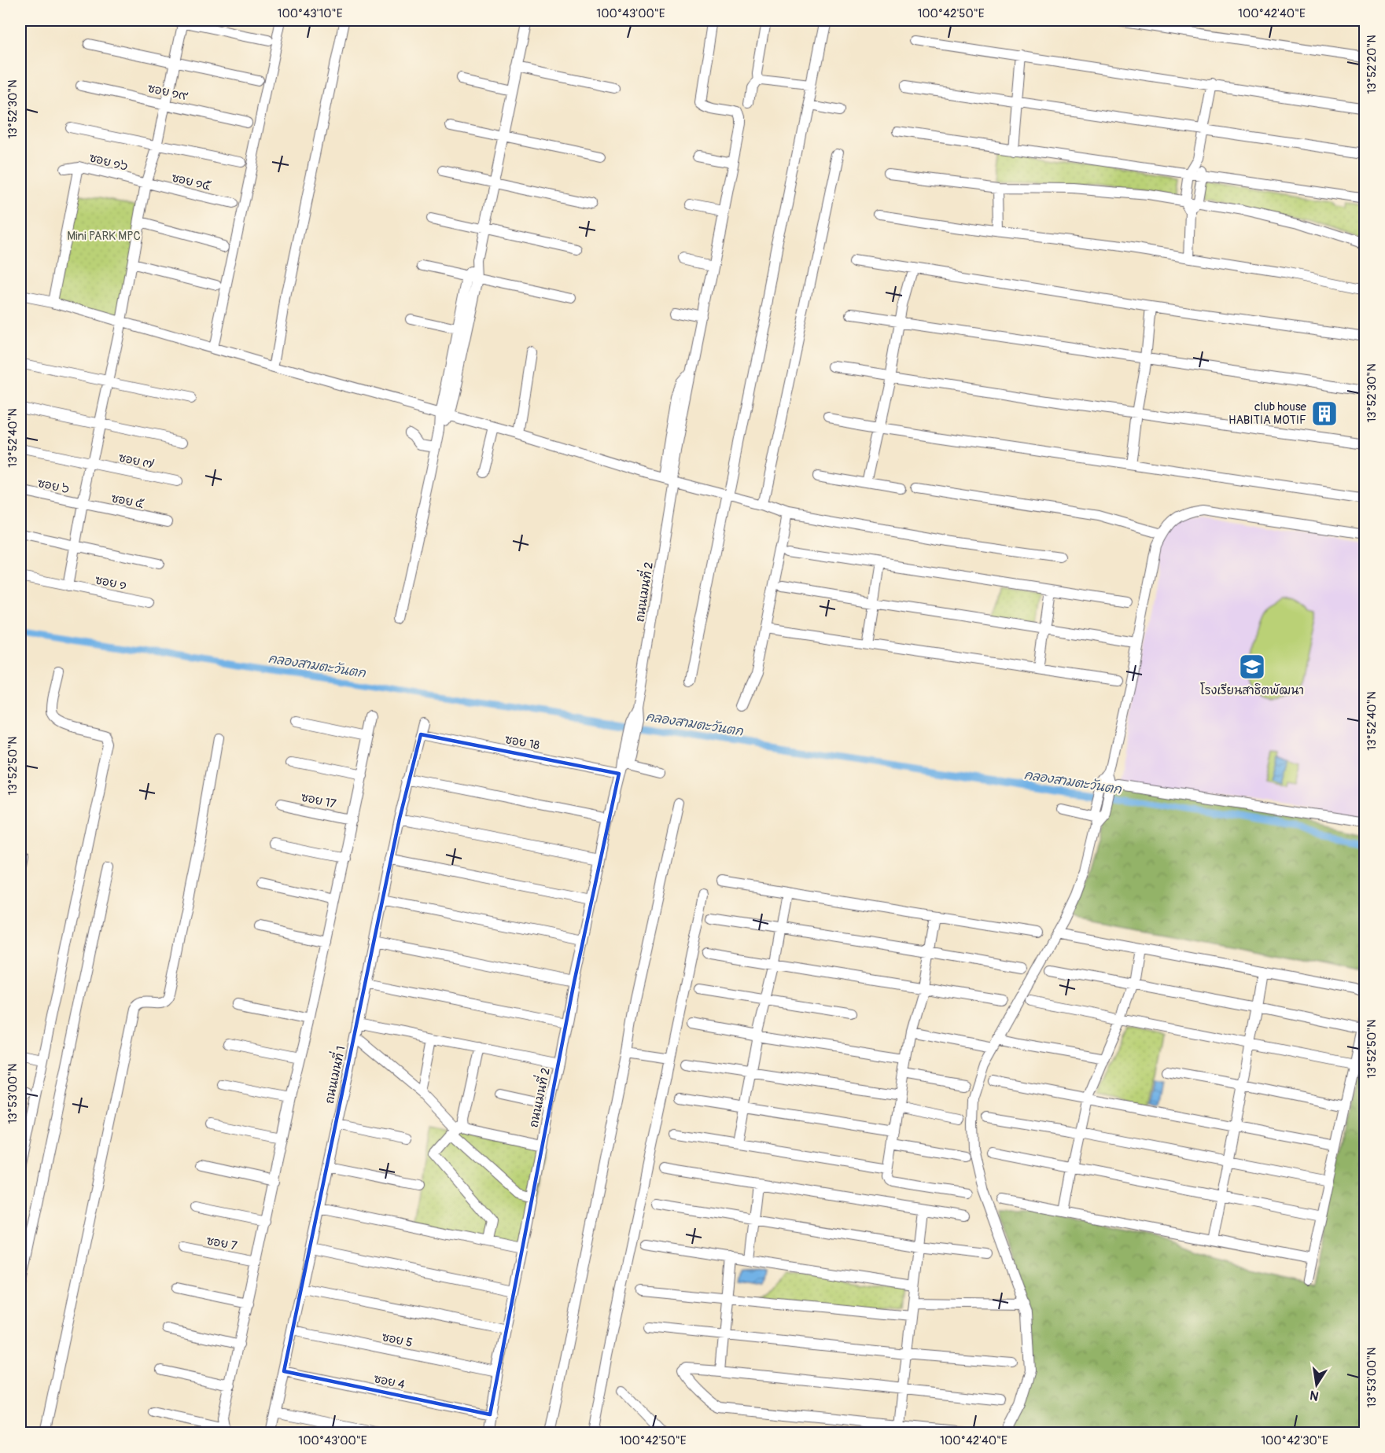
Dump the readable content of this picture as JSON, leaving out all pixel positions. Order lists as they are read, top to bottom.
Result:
{
  "streets": {
    "street": [
      "ซอย ๑๙",
      "ซอย ๑๖",
      "ซอย ๑๕",
      "ซอย ๗",
      "ซอย ๖",
      "ซอย ๕",
      "ซอย ๑",
      "ถนนเมนที่ 2",
      "ซอย 18",
      "ซอย 17",
      "ถนนเมนที่ 1",
      "ซอย 7",
      "ซอย 5",
      "ซอย 4"
    ]
  },
  "crossings": [
    ["ซอย ๑๖", "ซอย ๑๕"],
    ["ซอย ๖", "ซอย ๕"],
    ["ถนนเมนที่ 2", "ซอย 18"],
    ["ถนนเมนที่ 2", "ซอย 5"],
    ["ถนนเมนที่ 2", "ซอย 4"],
    ["ซอย 18", "ถนนเมนที่ 1"],
    ["ถนนเมนที่ 1", "ซอย 5"],
    ["ถนนเมนที่ 1", "ซอย 4"]
  ],
  "water": ["คลองสามตะวันตก"],
  "parks": ["Mini PARK MPC"],
  "places": {
    "building": ["club house HABITIA MOTIF"],
    "school or university": ["โรงเรียนสาธิตพัฒนา"]
  },
  "north": "bottom",
  "coordinates": [
    "100°43'10\"E",
    "100°43'00\"E",
    "100°42'50\"E",
    "100°42'40\"E",
    "13°52'20\"N",
    "13°52'30\"N",
    "13°52'40\"N",
    "13°52'50\"N",
    "13°53'00\"N",
    "100°42'30\"E"
  ]
}
